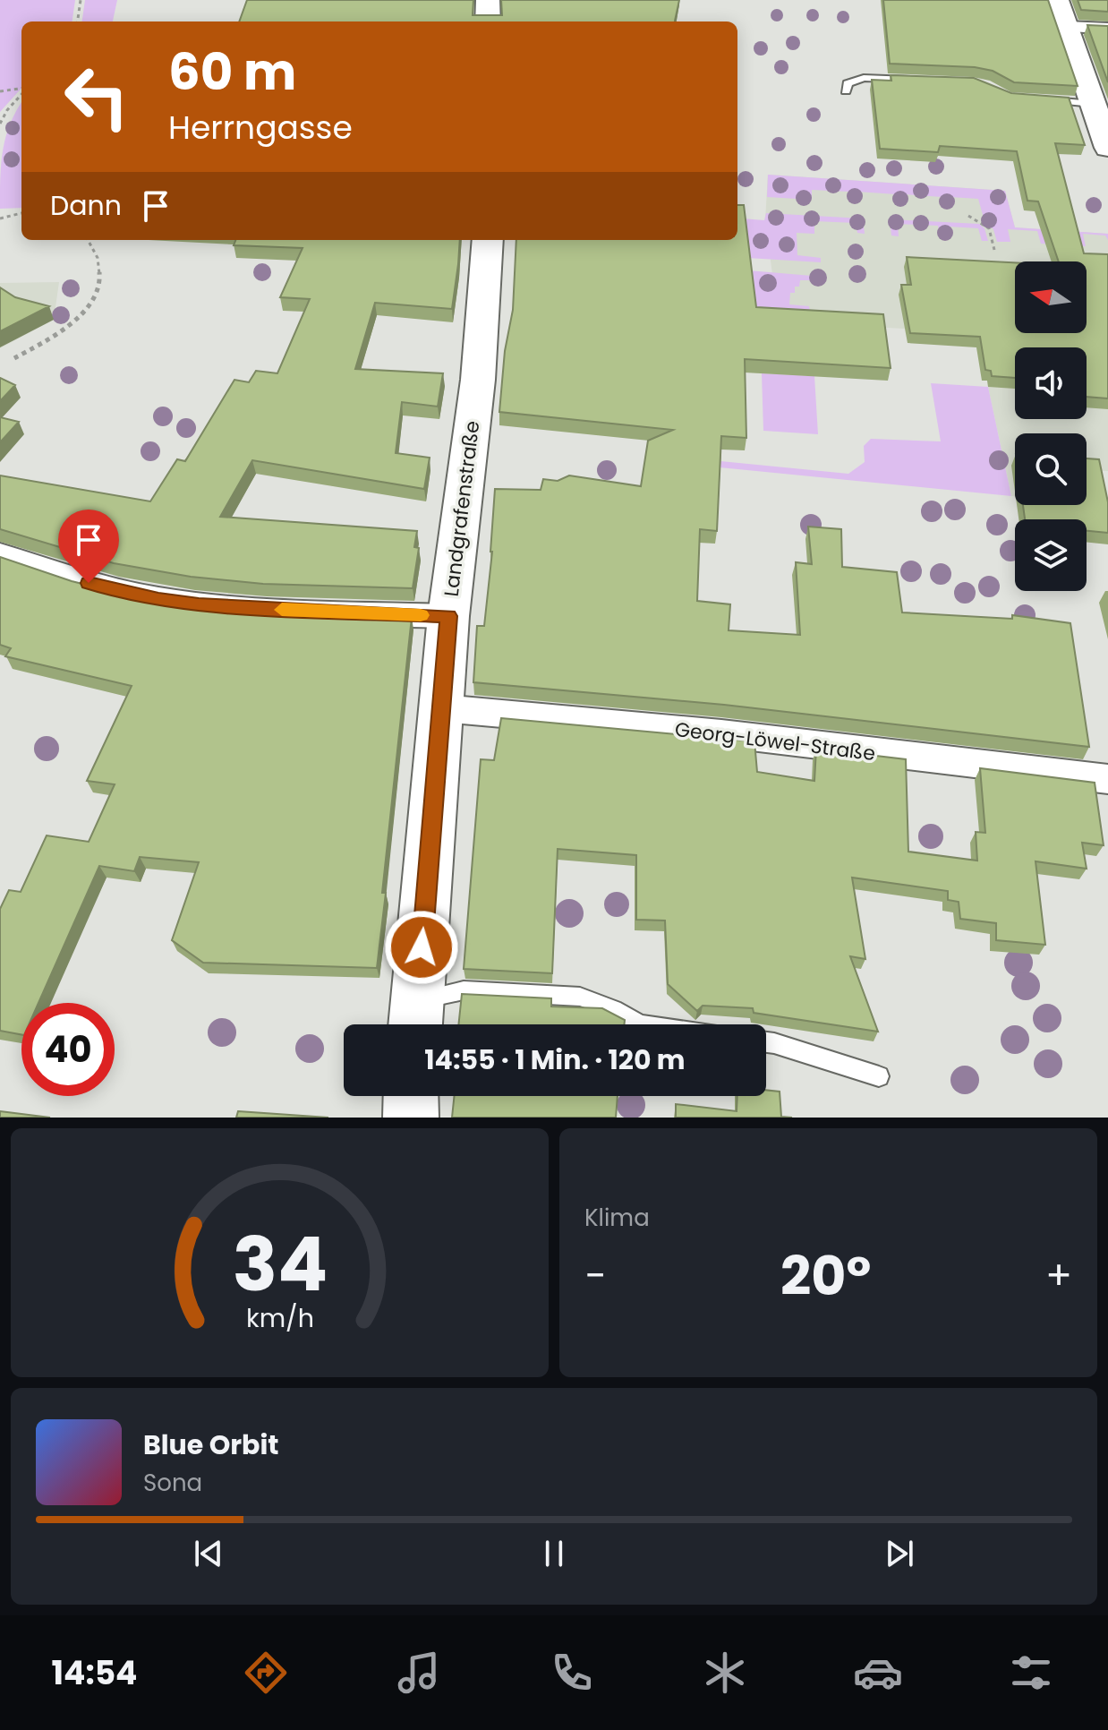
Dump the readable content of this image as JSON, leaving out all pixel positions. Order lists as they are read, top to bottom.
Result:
{
  "streets": {
    "street": ["Landgrafenstraße", "Georg-Löwel-Straße"]
  },
  "crossings": [
    ["Landgrafenstraße", "Georg-Löwel-Straße"]
  ],
  "north": "left",
  "page": {
    "turn": ["60 m", "Herrngasse"],
    "then": "Dann",
    "limit": "40",
    "trip": "14:55 · 1 Min. · 120 m",
    "tile": "Klima",
    "heat": ["−", "20°", "+"],
    "song": ["Blue Orbit", "Sona"],
    "tabs": "14:54",
    "gauge": ["34", "km/h"]
  }
}
